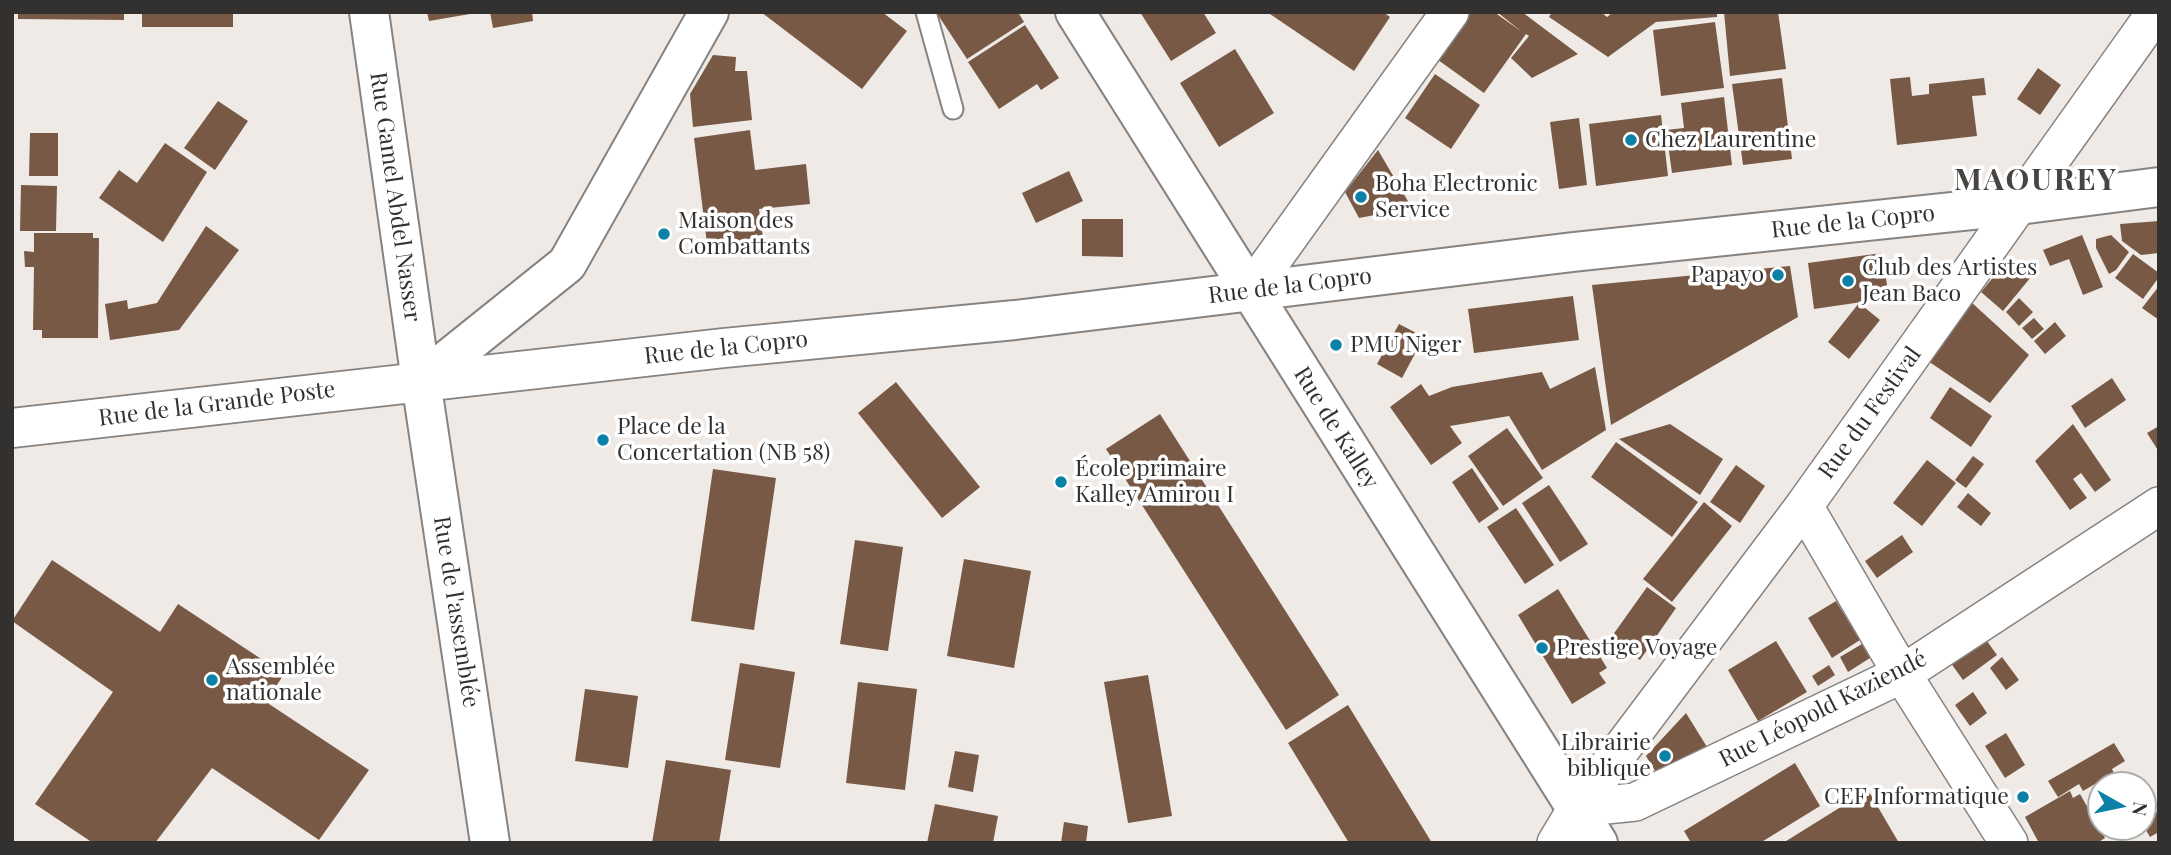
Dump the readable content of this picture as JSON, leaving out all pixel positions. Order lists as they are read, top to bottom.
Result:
{
  "streets": {
    "street": [
      "Rue Gamel Abdel Nasser",
      "Rue de la Copro",
      "Rue de la Grande Poste",
      "Rue du Festival",
      "Rue de Kalley",
      "Rue de l'assemblée",
      "Rue Léopold Kaziendé"
    ]
  },
  "crossings": [
    ["Rue Gamel Abdel Nasser", "Rue de la Copro"],
    ["Rue Gamel Abdel Nasser", "Rue de la Grande Poste"],
    ["Rue Gamel Abdel Nasser", "Rue de l'assemblée"],
    ["Rue de la Copro", "Rue de la Grande Poste"],
    ["Rue de la Copro", "Rue du Festival"],
    ["Rue de la Copro", "Rue de Kalley"],
    ["Rue de la Copro", "Rue de l'assemblée"],
    ["Rue de la Grande Poste", "Rue de l'assemblée"],
    ["Rue du Festival", "Rue de Kalley"],
    ["Rue du Festival", "Rue Léopold Kaziendé"],
    ["Rue de Kalley", "Rue Léopold Kaziendé"]
  ],
  "districts": ["MAOUREY"],
  "places": [
    "Chez Laurentine",
    "Boha Electronic Service",
    "Maison des Combattants",
    "Papayo",
    "Club des Artistes Jean Baco",
    "PMU Niger",
    "Place de la Concertation (NB 58)",
    "École primaire Kalley Amirou I",
    "Prestige Voyage",
    "Assemblée nationale",
    "Librairie biblique",
    "CEF Informatique"
  ],
  "north": "right"
}
